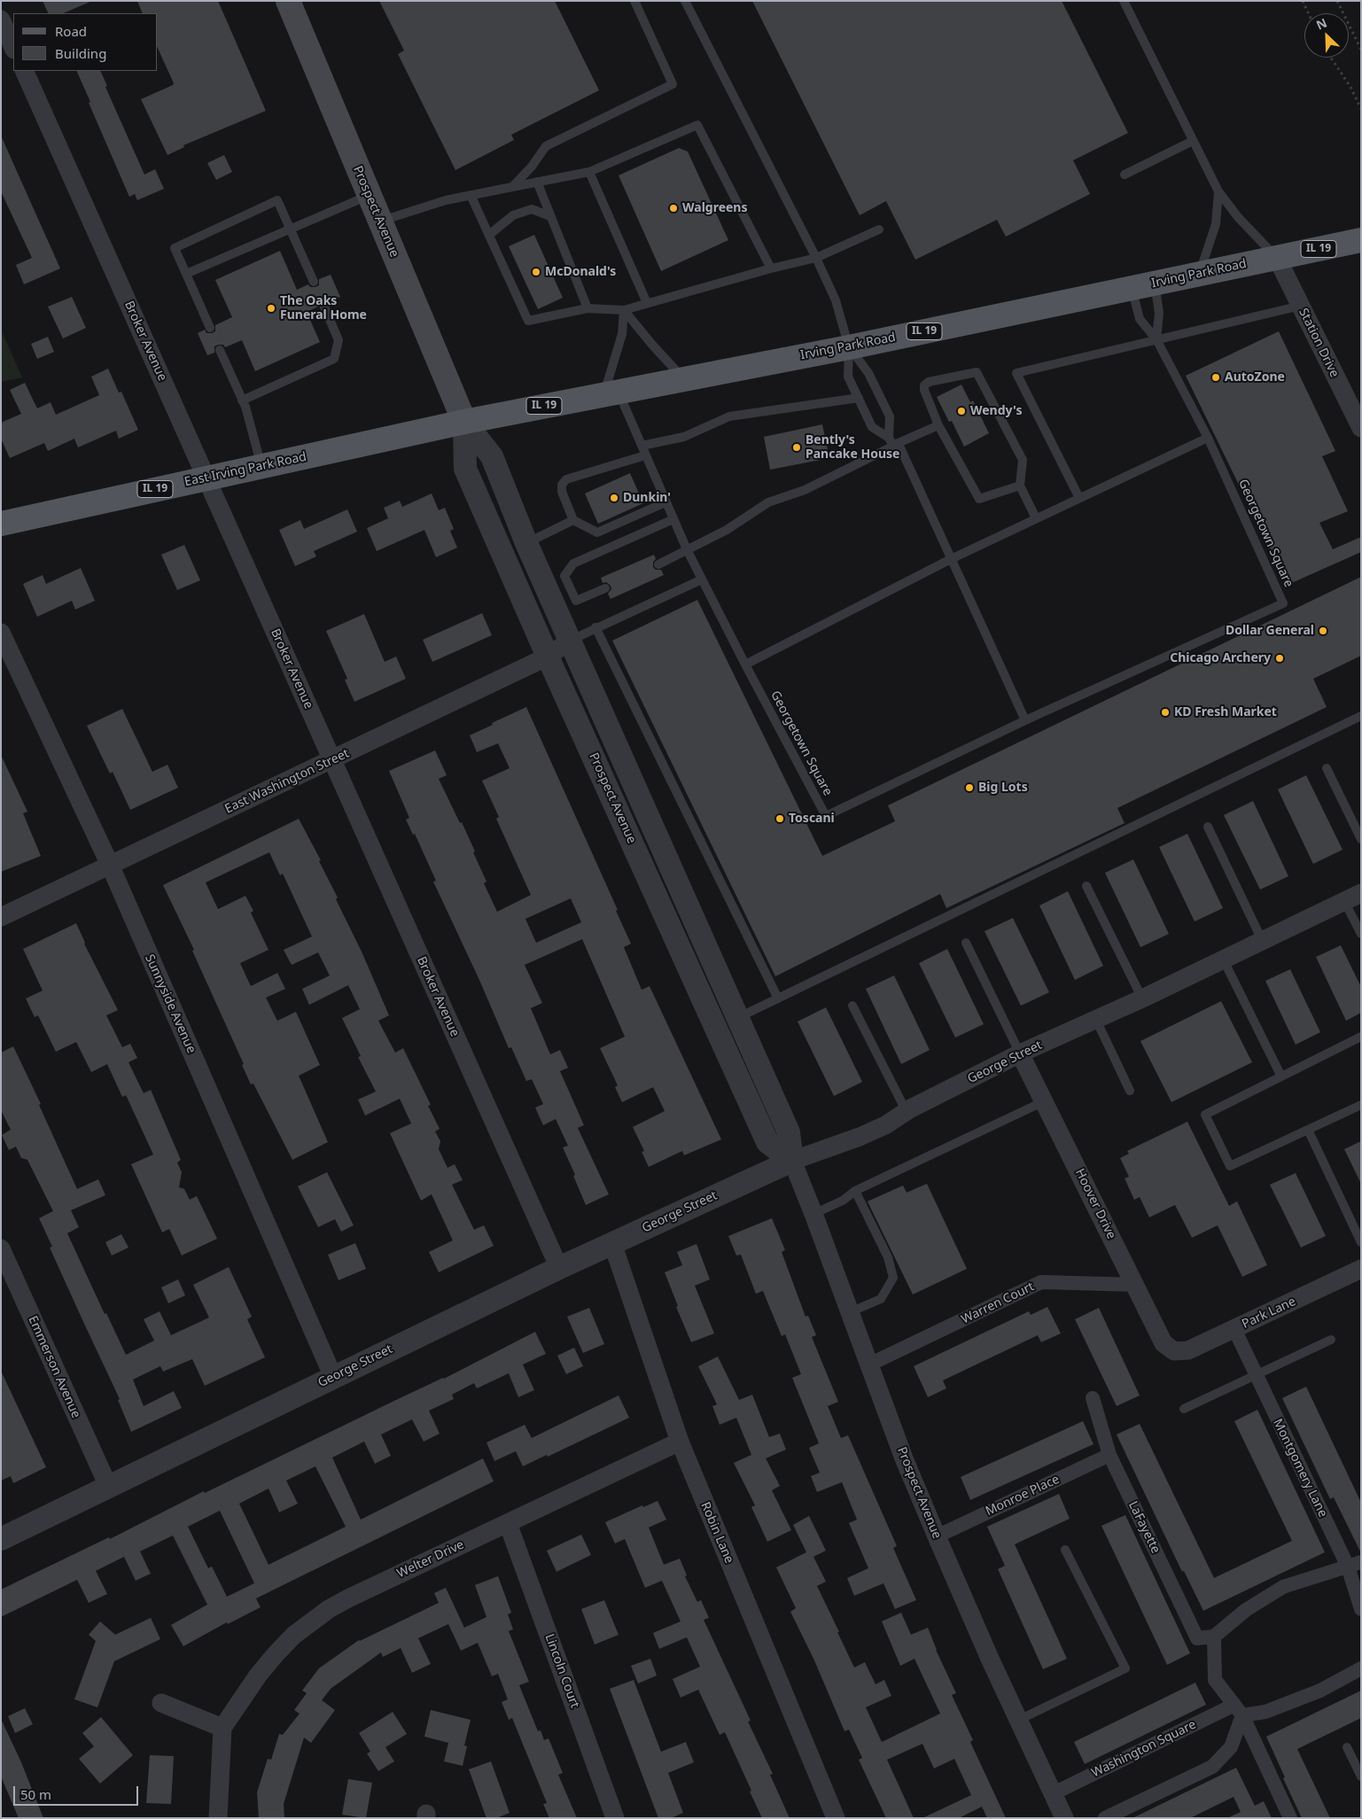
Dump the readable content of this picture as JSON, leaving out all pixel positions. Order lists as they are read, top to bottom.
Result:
{
  "streets": {
    "main road": [
      "Prospect Avenue",
      "IL 19",
      "Irving Park Road",
      "East Irving Park Road"
    ],
    "street": [
      "Broker Avenue",
      "Station Drive",
      "East Washington Street",
      "Sunnyside Avenue",
      "George Street",
      "Hoover Drive",
      "Warren Court",
      "Park Lane",
      "Emmerson Avenue",
      "Montgomery Lane",
      "Monroe Place",
      "LaFayette",
      "Robin Lane",
      "Welter Drive",
      "Lincoln Court",
      "Washington Square"
    ],
    "lane": ["Georgetown Square"]
  },
  "crossings": [
    ["Prospect Avenue", "Irving Park Road"],
    ["Prospect Avenue", "East Irving Park Road"],
    ["Prospect Avenue", "East Washington Street"],
    ["Prospect Avenue", "George Street"],
    ["Prospect Avenue", "Warren Court"],
    ["Prospect Avenue", "Monroe Place"],
    ["Prospect Avenue", "Washington Square"],
    ["Irving Park Road", "Station Drive"],
    ["Irving Park Road", "East Irving Park Road"],
    ["Irving Park Road", "Georgetown Square"],
    ["Broker Avenue", "East Irving Park Road"],
    ["Broker Avenue", "East Washington Street"],
    ["Broker Avenue", "George Street"],
    ["East Washington Street", "Sunnyside Avenue"],
    ["Sunnyside Avenue", "George Street"],
    ["George Street", "Hoover Drive"],
    ["George Street", "Emmerson Avenue"],
    ["George Street", "Robin Lane"],
    ["Hoover Drive", "Warren Court"],
    ["Hoover Drive", "Park Lane"],
    ["Park Lane", "Montgomery Lane"],
    ["Monroe Place", "LaFayette"],
    ["Robin Lane", "Welter Drive"],
    ["Welter Drive", "Lincoln Court"]
  ],
  "places": [
    "Walgreens",
    "McDonald's",
    "The Oaks Funeral Home",
    "AutoZone",
    "Wendy's",
    "Bently's Pancake House",
    "Dunkin'",
    "Dollar General",
    "Chicago Archery",
    "KD Fresh Market",
    "Big Lots",
    "Toscani"
  ],
  "legend": ["Road", "Building"],
  "scale_bar": "50 m",
  "north": "top left"
}
